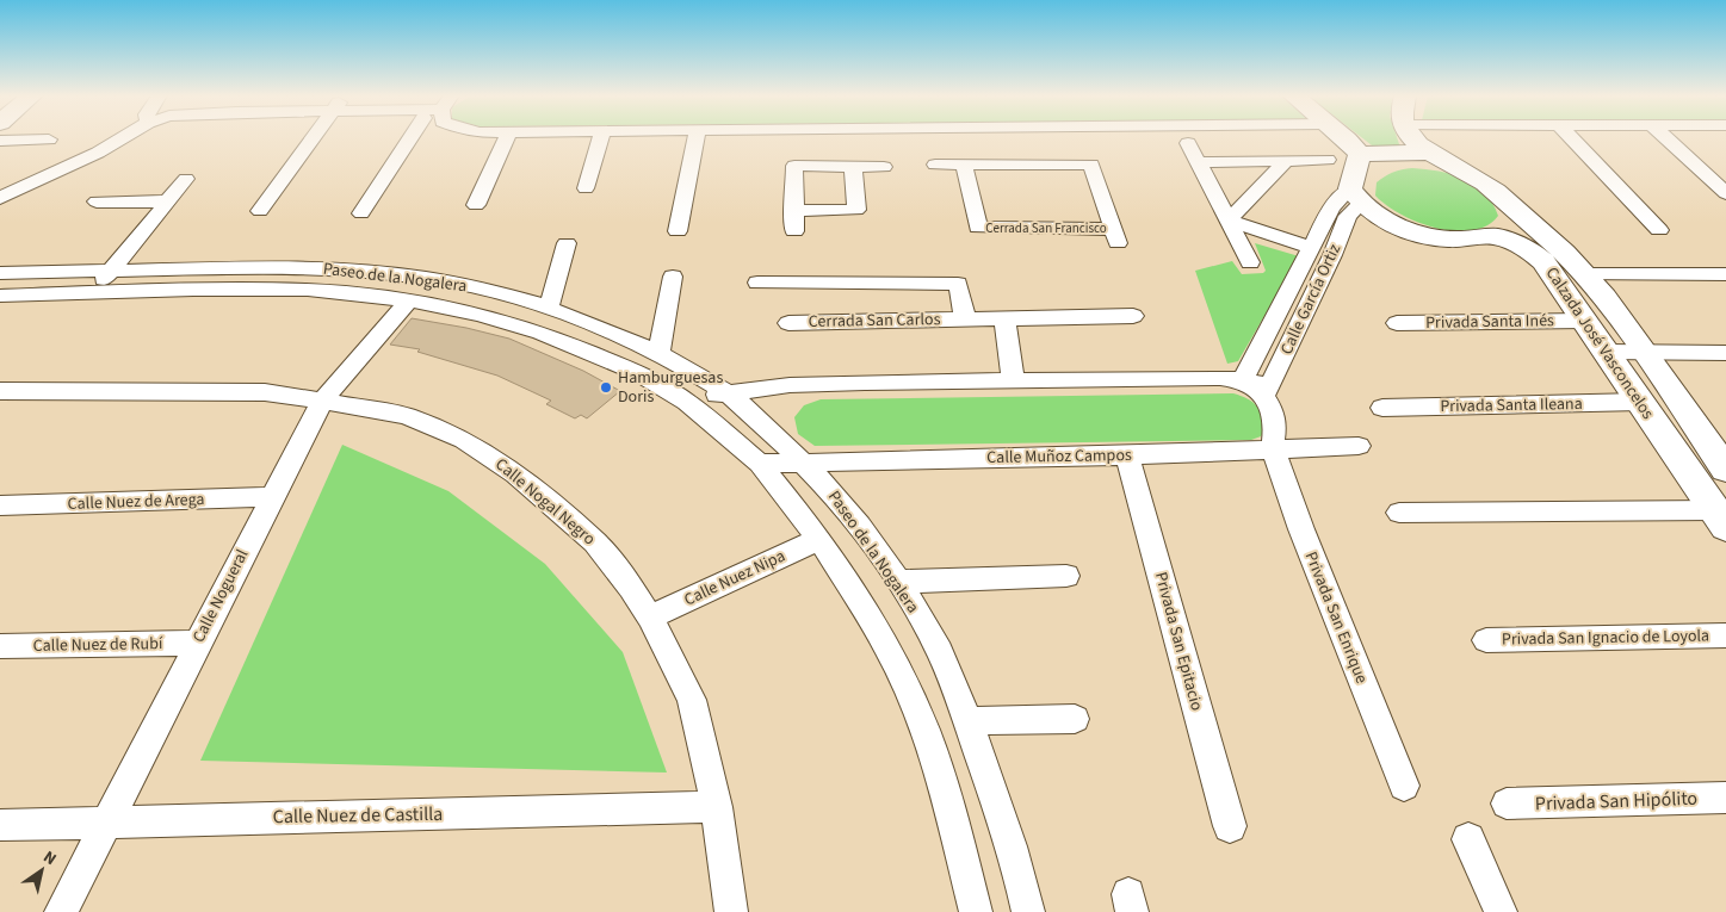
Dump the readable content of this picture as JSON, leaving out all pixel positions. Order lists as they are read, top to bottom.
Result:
{
  "streets": {
    "street": [
      "Cerrada San Francisco",
      "Paseo de la Nogalera",
      "Calle García Ortiz",
      "Cerrada San Carlos",
      "Privada Santa Inés",
      "Calzada José Vasconcelos",
      "Privada Santa Ileana",
      "Calle Muñoz Campos",
      "Calle Nuez de Arega",
      "Calle Nogal Negro",
      "Calle Nuez Nipa",
      "Calle Nogueral",
      "Privada San Enrique",
      "Privada San Ignacio de Loyola",
      "Privada San Epitacio",
      "Calle Nuez de Rubí",
      "Privada San Hipólito",
      "Calle Nuez de Castilla"
    ]
  },
  "crossings": [
    ["Paseo de la Nogalera", "Calle Muñoz Campos"],
    ["Paseo de la Nogalera", "Calle Nuez Nipa"],
    ["Paseo de la Nogalera", "Calle Nogueral"],
    ["Calle García Ortiz", "Calzada José Vasconcelos"],
    ["Privada Santa Inés", "Calzada José Vasconcelos"],
    ["Calzada José Vasconcelos", "Privada Santa Ileana"],
    ["Calle Muñoz Campos", "Privada San Enrique"],
    ["Calle Muñoz Campos", "Privada San Epitacio"],
    ["Calle Nuez de Arega", "Calle Nogueral"],
    ["Calle Nogal Negro", "Calle Nuez Nipa"],
    ["Calle Nogal Negro", "Calle Nogueral"],
    ["Calle Nogal Negro", "Calle Nuez de Castilla"],
    ["Calle Nogueral", "Calle Nuez de Rubí"],
    ["Calle Nogueral", "Calle Nuez de Castilla"]
  ],
  "places": ["Hamburguesas Doris"],
  "north": "top right"
}
